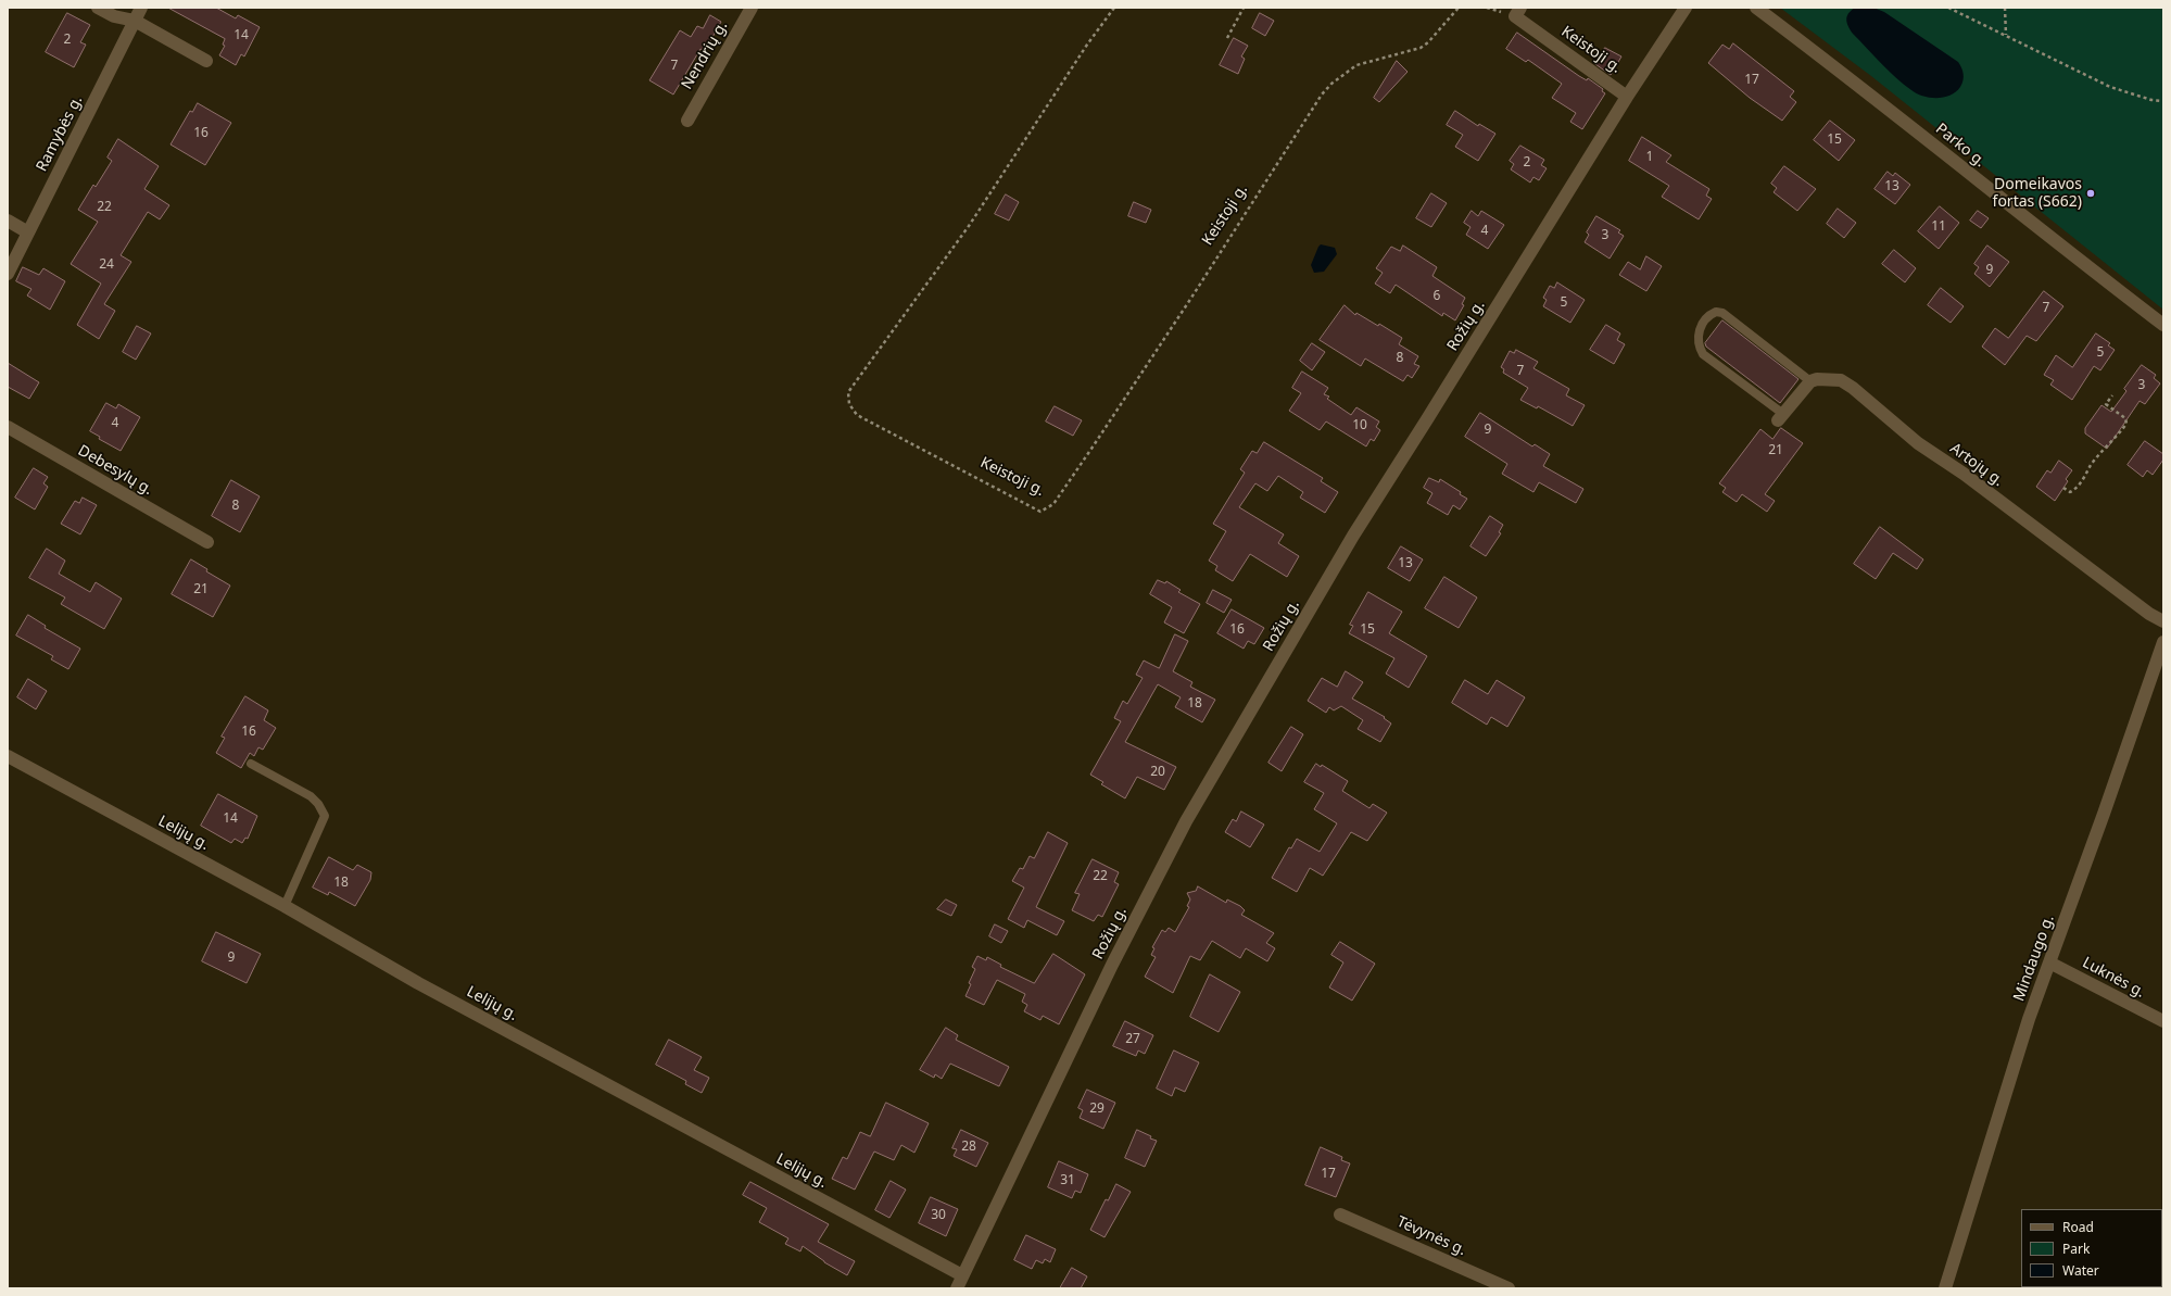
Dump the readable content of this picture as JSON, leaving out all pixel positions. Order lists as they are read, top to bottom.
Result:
{
  "streets": {
    "street": [
      "Keistoji g.",
      "Nendrių g.",
      "Ramybės g.",
      "Parko g.",
      "Rožių g.",
      "Artojų g.",
      "Debesylų g.",
      "Lelijų g.",
      "Mindaugo g.",
      "Luknės g.",
      "Tėvynės g."
    ]
  },
  "crossings": [
    ["Keistoji g.", "Rožių g."],
    ["Rožių g.", "Lelijų g."],
    ["Mindaugo g.", "Luknės g."]
  ],
  "places": ["Domeikavos fortas (S662)"],
  "house_numbers": [
    "14",
    "2",
    "7",
    "17",
    "16",
    "15",
    "1",
    "2",
    "13",
    "22",
    "11",
    "4",
    "3",
    "24",
    "9",
    "6",
    "5",
    "7",
    "5",
    "8",
    "7",
    "3",
    "4",
    "10",
    "9",
    "21",
    "8",
    "13",
    "21",
    "16",
    "15",
    "18",
    "16",
    "20",
    "14",
    "22",
    "18",
    "9",
    "27",
    "29",
    "28",
    "17",
    "31",
    "30"
  ],
  "legend": ["Road", "Park", "Water"]
}
